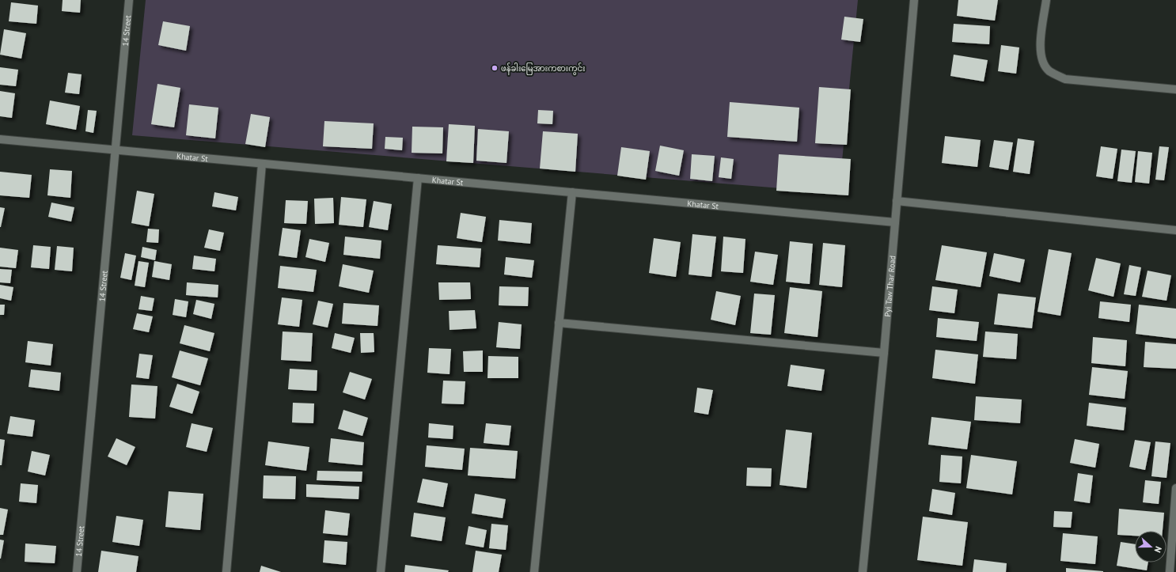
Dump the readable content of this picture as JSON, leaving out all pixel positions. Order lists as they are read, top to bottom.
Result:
{
  "streets": {
    "street": ["14 Street", "Khatar St", "Pyi Taw Thar Road"]
  },
  "crossings": [
    ["14 Street", "Khatar St"],
    ["Khatar St", "Pyi Taw Thar Road"]
  ],
  "places": ["ဖန်ခါးမြေအားကစားကွင်း"],
  "north": "right"
}
